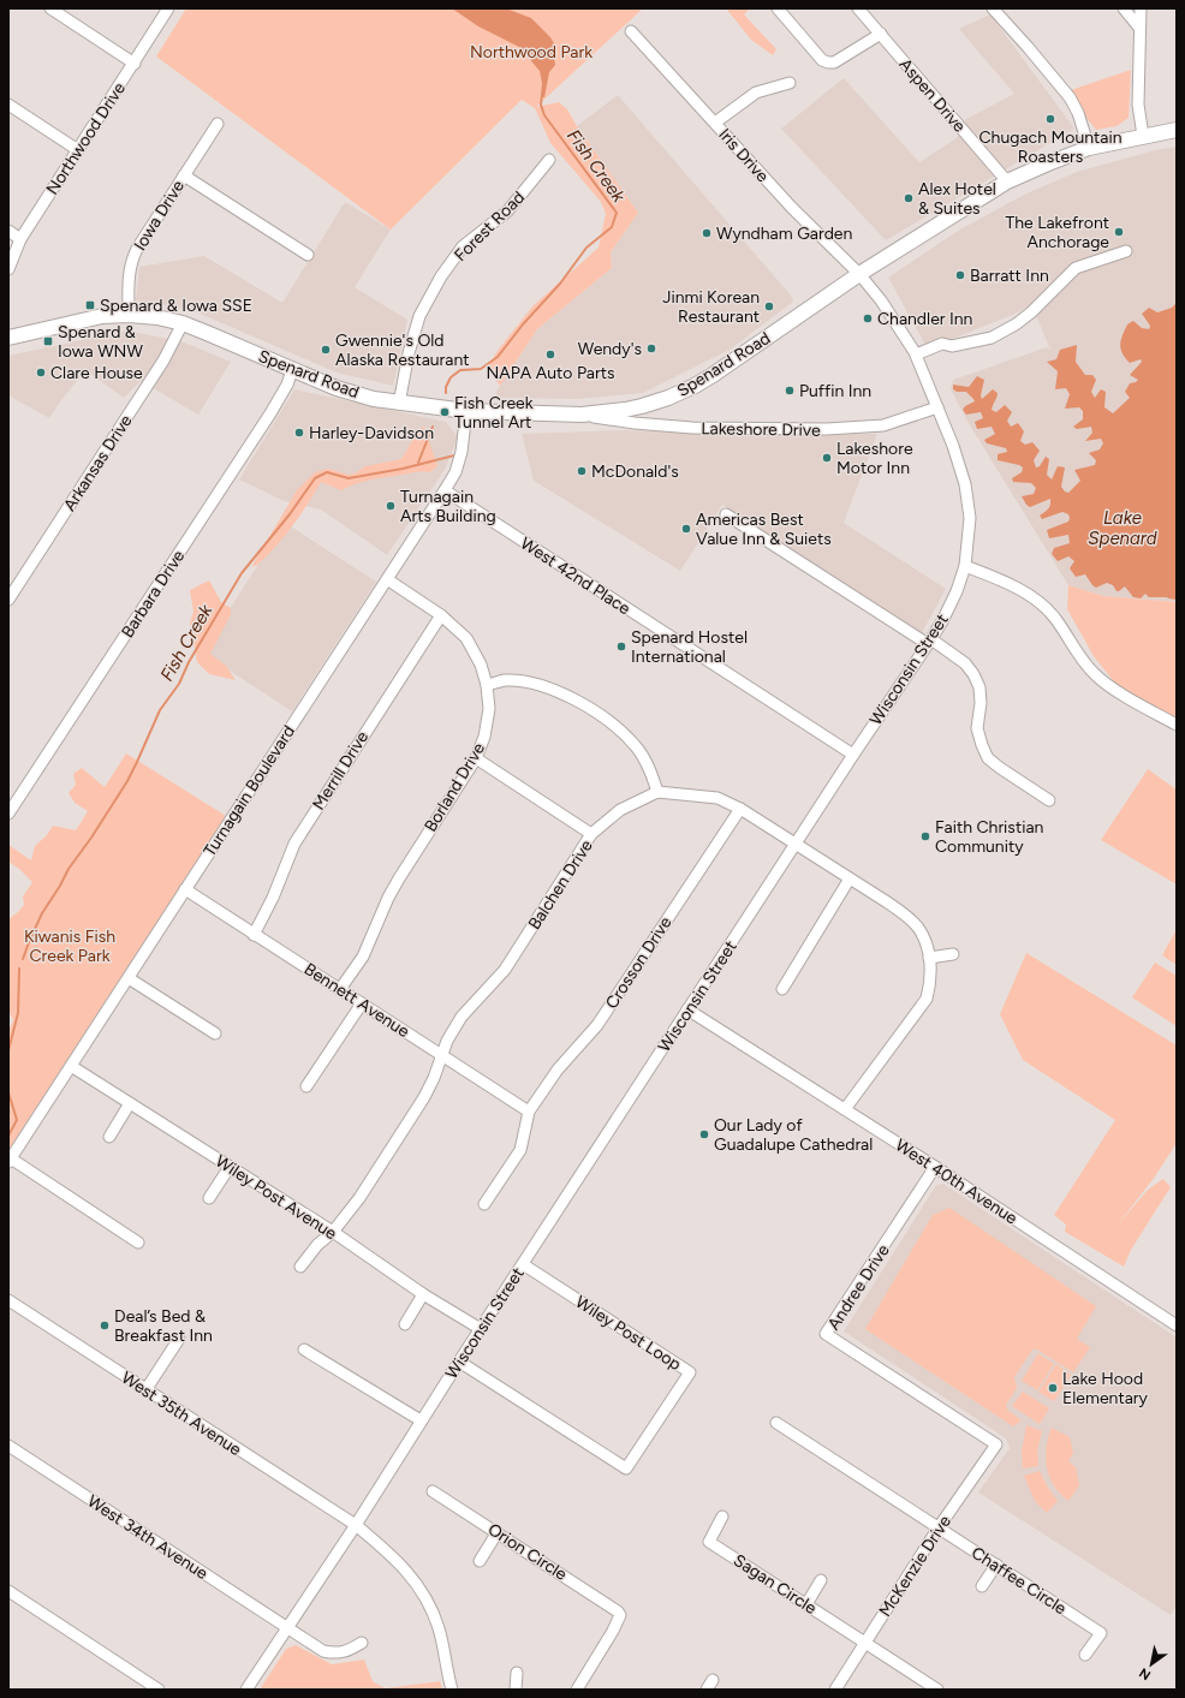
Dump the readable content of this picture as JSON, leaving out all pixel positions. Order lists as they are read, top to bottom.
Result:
{
  "streets": {
    "main road": ["Spenard Road"],
    "street": [
      "Aspen Drive",
      "Northwood Drive",
      "Iris Drive",
      "Iowa Drive",
      "Forest Road",
      "Lakeshore Drive",
      "Arkansas Drive",
      "West 42nd Place",
      "Barbara Drive",
      "Wisconsin Street",
      "Merrill Drive",
      "Borland Drive",
      "Turnagain Boulevard",
      "Balchen Drive",
      "Crosson Drive",
      "Bennett Avenue",
      "West 40th Avenue",
      "Wiley Post Avenue",
      "Andree Drive",
      "Wiley Post Loop",
      "West 35th Avenue",
      "West 34th Avenue",
      "Orion Circle",
      "McKenzie Drive",
      "Chaffee Circle",
      "Sagan Circle"
    ]
  },
  "crossings": [
    ["Aspen Drive", "Spenard Road"],
    ["Iris Drive", "Spenard Road"],
    ["Iris Drive", "Wisconsin Street"],
    ["Iowa Drive", "Spenard Road"],
    ["Forest Road", "Spenard Road"],
    ["Spenard Road", "Lakeshore Drive"],
    ["Spenard Road", "Arkansas Drive"],
    ["Spenard Road", "Barbara Drive"],
    ["Spenard Road", "Wisconsin Street"],
    ["Spenard Road", "Turnagain Boulevard"],
    ["Lakeshore Drive", "Wisconsin Street"],
    ["West 42nd Place", "Wisconsin Street"],
    ["West 42nd Place", "Turnagain Boulevard"],
    ["Wisconsin Street", "West 40th Avenue"],
    ["Wisconsin Street", "Wiley Post Avenue"],
    ["Wisconsin Street", "Wiley Post Loop"],
    ["Wisconsin Street", "West 35th Avenue"],
    ["Wisconsin Street", "West 34th Avenue"],
    ["Merrill Drive", "Borland Drive"],
    ["Merrill Drive", "Bennett Avenue"],
    ["Borland Drive", "Turnagain Boulevard"],
    ["Borland Drive", "Bennett Avenue"],
    ["Turnagain Boulevard", "Bennett Avenue"],
    ["Turnagain Boulevard", "Wiley Post Avenue"],
    ["Balchen Drive", "Bennett Avenue"],
    ["Balchen Drive", "Wiley Post Avenue"],
    ["Crosson Drive", "Bennett Avenue"],
    ["West 40th Avenue", "Andree Drive"],
    ["Andree Drive", "McKenzie Drive"],
    ["McKenzie Drive", "Chaffee Circle"],
    ["McKenzie Drive", "Sagan Circle"]
  ],
  "water": ["Fish Creek", "Lake Spenard"],
  "parks": ["Northwood Park", "Kiwanis Fish Creek Park"],
  "places": {
    "other": [
      "Chugach Mountain Roasters",
      "Alex Hotel & Suites",
      "The Lakefront Anchorage",
      "Wyndham Garden",
      "Barratt Inn",
      "Jinmi Korean Restaurant",
      "Chandler Inn",
      "Wendy's",
      "Gwennie's Old Alaska Restaurant",
      "NAPA Auto Parts",
      "Clare House",
      "Puffin Inn",
      "Fish Creek Tunnel Art",
      "Harley-Davidson",
      "Lakeshore Motor Inn",
      "McDonald's",
      "Turnagain Arts Building",
      "Americas Best Value Inn & Suiets",
      "Spenard Hostel International",
      "Faith Christian Community",
      "Our Lady of Guadalupe Cathedral",
      "Deal’s Bed & Breakfast Inn",
      "Lake Hood Elementary"
    ],
    "transit": ["Spenard & Iowa SSE", "Spenard & Iowa WNW"]
  },
  "north": "bottom left"
}
